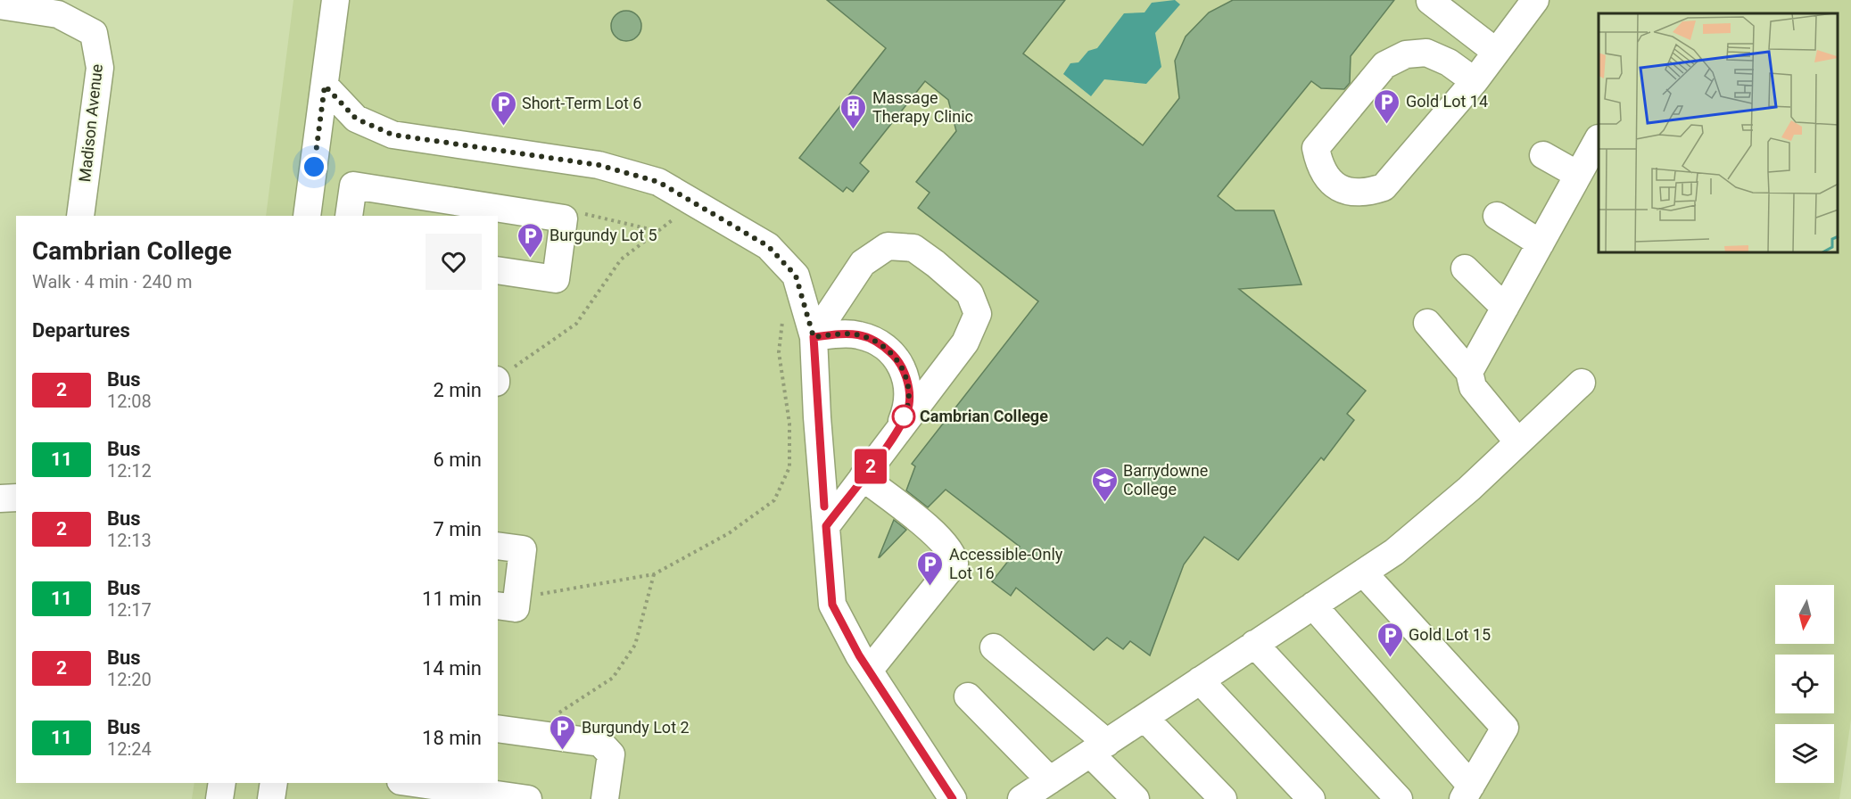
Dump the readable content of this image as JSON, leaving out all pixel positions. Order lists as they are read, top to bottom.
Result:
{
  "streets": {
    "street": ["Madison Avenue"]
  },
  "places": {
    "parking": [
      "Gold Lot 14",
      "Short-Term Lot 6",
      "Burgundy Lot 5",
      "Accessible-Only Lot 16",
      "Gold Lot 15",
      "Burgundy Lot 2"
    ],
    "building": ["Massage Therapy Clinic"],
    "other": ["Cambrian College"],
    "school or university": ["Barrydowne College"]
  },
  "lines": ["bus line 2"],
  "north": "bottom",
  "page": {
    "on_map": "2",
    "heading": [
      ["Cambrian College", "Walk · 4 min · 240 m"],
      "Departures"
    ],
    "list": [
      {
        "mark": "2",
        "name": "Bus",
        "note": "12:08",
        "value": "2 min"
      },
      {
        "mark": "11",
        "name": "Bus",
        "note": "12:12",
        "value": "6 min"
      },
      {
        "mark": "2",
        "name": "Bus",
        "note": "12:13",
        "value": "7 min"
      },
      {
        "mark": "11",
        "name": "Bus",
        "note": "12:17",
        "value": "11 min"
      },
      {
        "mark": "2",
        "name": "Bus",
        "note": "12:20",
        "value": "14 min"
      },
      {
        "mark": "11",
        "name": "Bus",
        "note": "12:24",
        "value": "18 min"
      }
    ]
  }
}
